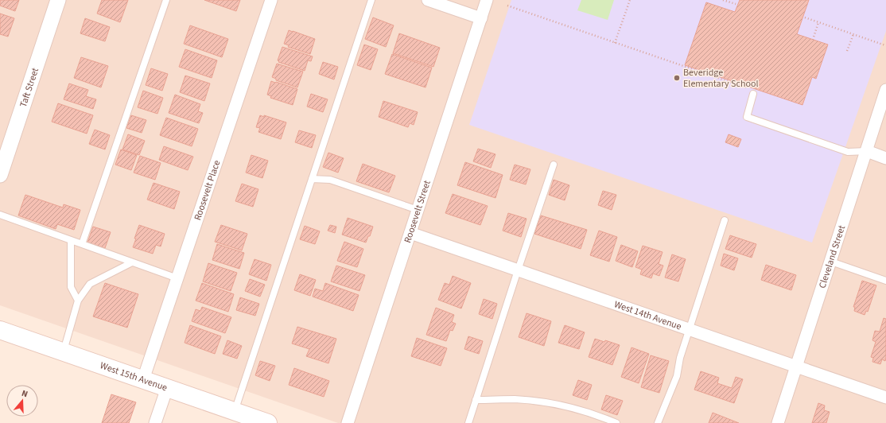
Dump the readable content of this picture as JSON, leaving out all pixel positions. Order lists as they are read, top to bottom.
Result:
{
  "streets": {
    "main road": ["West 15th Avenue"],
    "street": [
      "Taft Street",
      "Roosevelt Place",
      "Roosevelt Street",
      "Cleveland Street",
      "West 14th Avenue"
    ]
  },
  "crossings": [
    ["Roosevelt Place", "West 15th Avenue"],
    ["Roosevelt Street", "West 14th Avenue"],
    ["Cleveland Street", "West 14th Avenue"]
  ],
  "places": ["Beveridge Elementary School"],
  "north": "top"
}
